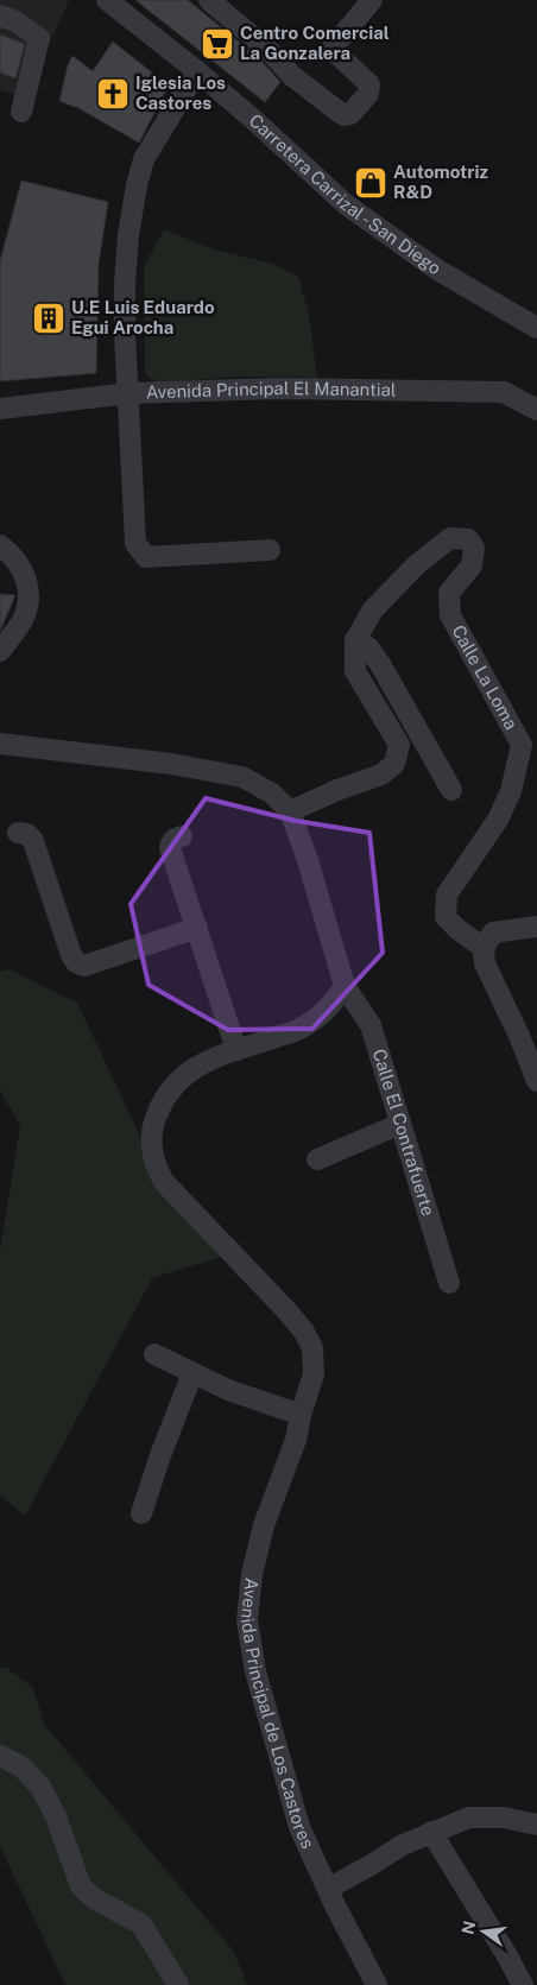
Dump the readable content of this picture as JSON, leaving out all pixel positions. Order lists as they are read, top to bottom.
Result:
{
  "streets": {
    "street": [
      "Carretera Carrizal - San Diego",
      "Avenida Principal El Manantial",
      "Calle La Loma",
      "Calle El Contrafuerte",
      "Avenida Principal de Los Castores"
    ]
  },
  "crossings": [
    ["Calle El Contrafuerte", "Avenida Principal de Los Castores"]
  ],
  "places": {
    "supermarket": ["Centro Comercial La Gonzalera"],
    "church": ["Iglesia Los Castores"],
    "shop": ["Automotriz R&D"],
    "building": ["U.E Luis Eduardo Egui Arocha"]
  },
  "north": "left"
}
